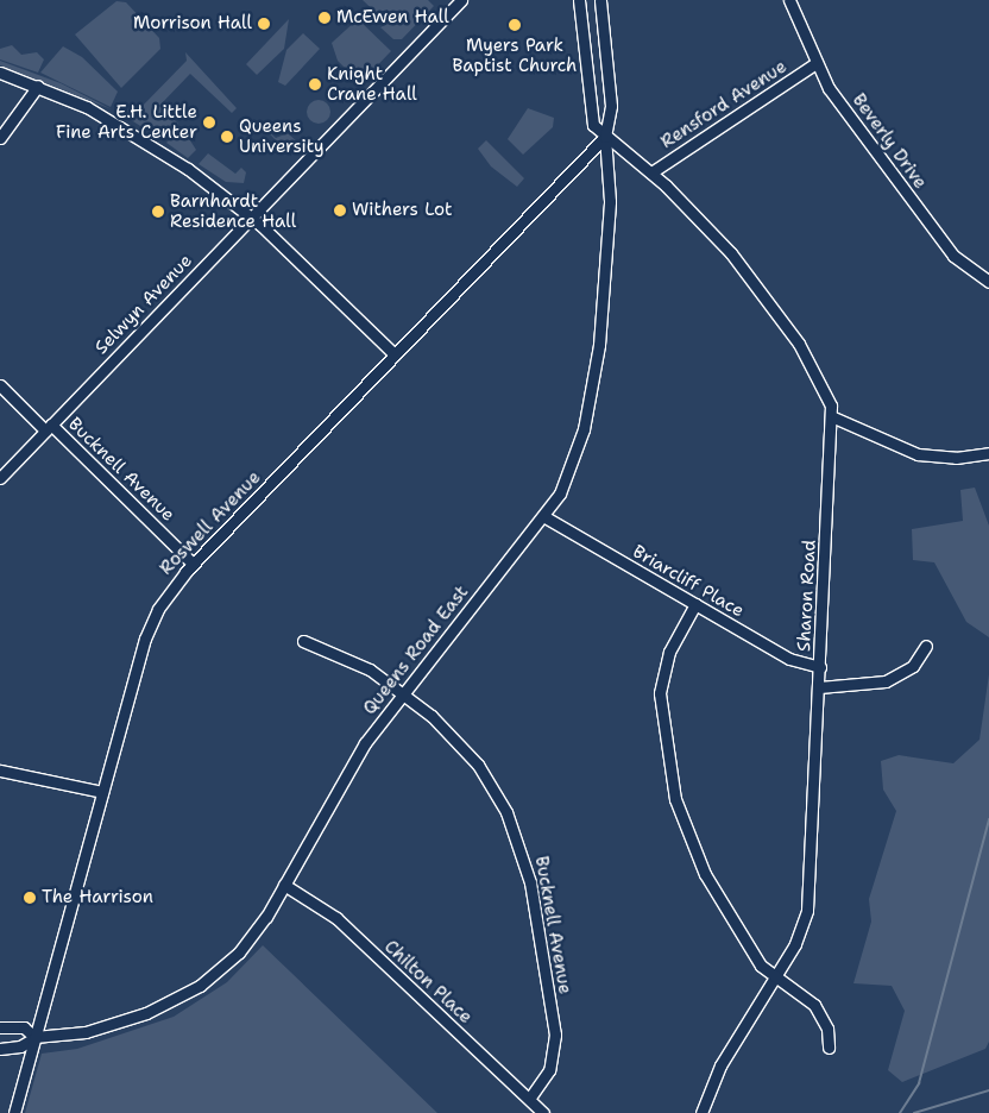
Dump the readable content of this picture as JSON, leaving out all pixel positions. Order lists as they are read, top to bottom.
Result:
{
  "streets": {
    "street": [
      "Rensford Avenue",
      "Beverly Drive",
      "Selwyn Avenue",
      "Bucknell Avenue",
      "Roswell Avenue",
      "Briarcliff Place",
      "Sharon Road",
      "Queens Road East",
      "Chilton Place"
    ]
  },
  "crossings": [
    ["Rensford Avenue", "Beverly Drive"],
    ["Rensford Avenue", "Sharon Road"],
    ["Selwyn Avenue", "Bucknell Avenue"],
    ["Bucknell Avenue", "Roswell Avenue"],
    ["Bucknell Avenue", "Queens Road East"],
    ["Bucknell Avenue", "Chilton Place"],
    ["Roswell Avenue", "Sharon Road"],
    ["Roswell Avenue", "Queens Road East"],
    ["Briarcliff Place", "Sharon Road"],
    ["Briarcliff Place", "Queens Road East"],
    ["Sharon Road", "Queens Road East"],
    ["Queens Road East", "Chilton Place"]
  ],
  "places": [
    "McEwen Hall",
    "Morrison Hall",
    "Myers Park Baptist Church",
    "Knight Crane Hall",
    "E.H. Little Fine Arts Center",
    "Queens University",
    "Withers Lot",
    "Barnhardt Residence Hall",
    "The Harrison"
  ]
}
